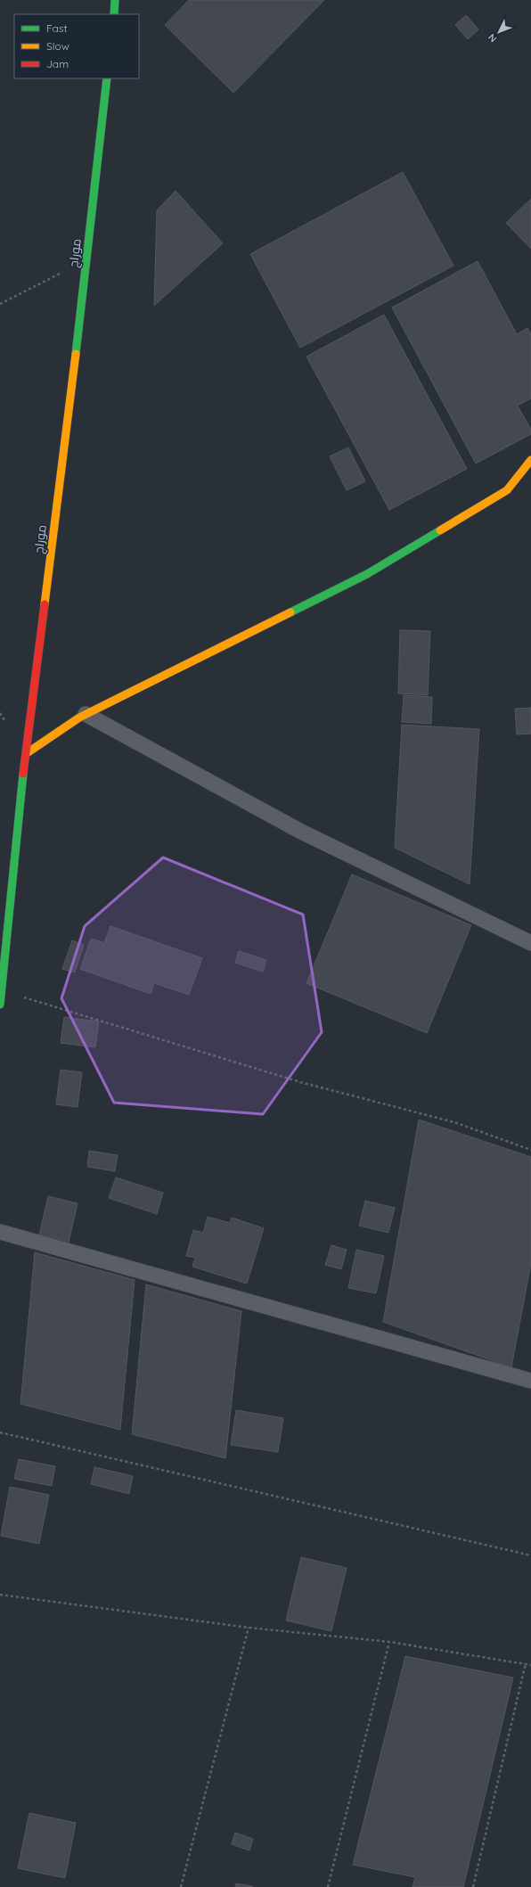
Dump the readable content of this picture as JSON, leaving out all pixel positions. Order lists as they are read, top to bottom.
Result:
{
  "streets": {
    "main road": ["موراج"]
  },
  "legend": ["Fast", "Slow", "Jam"],
  "north": "bottom left"
}
